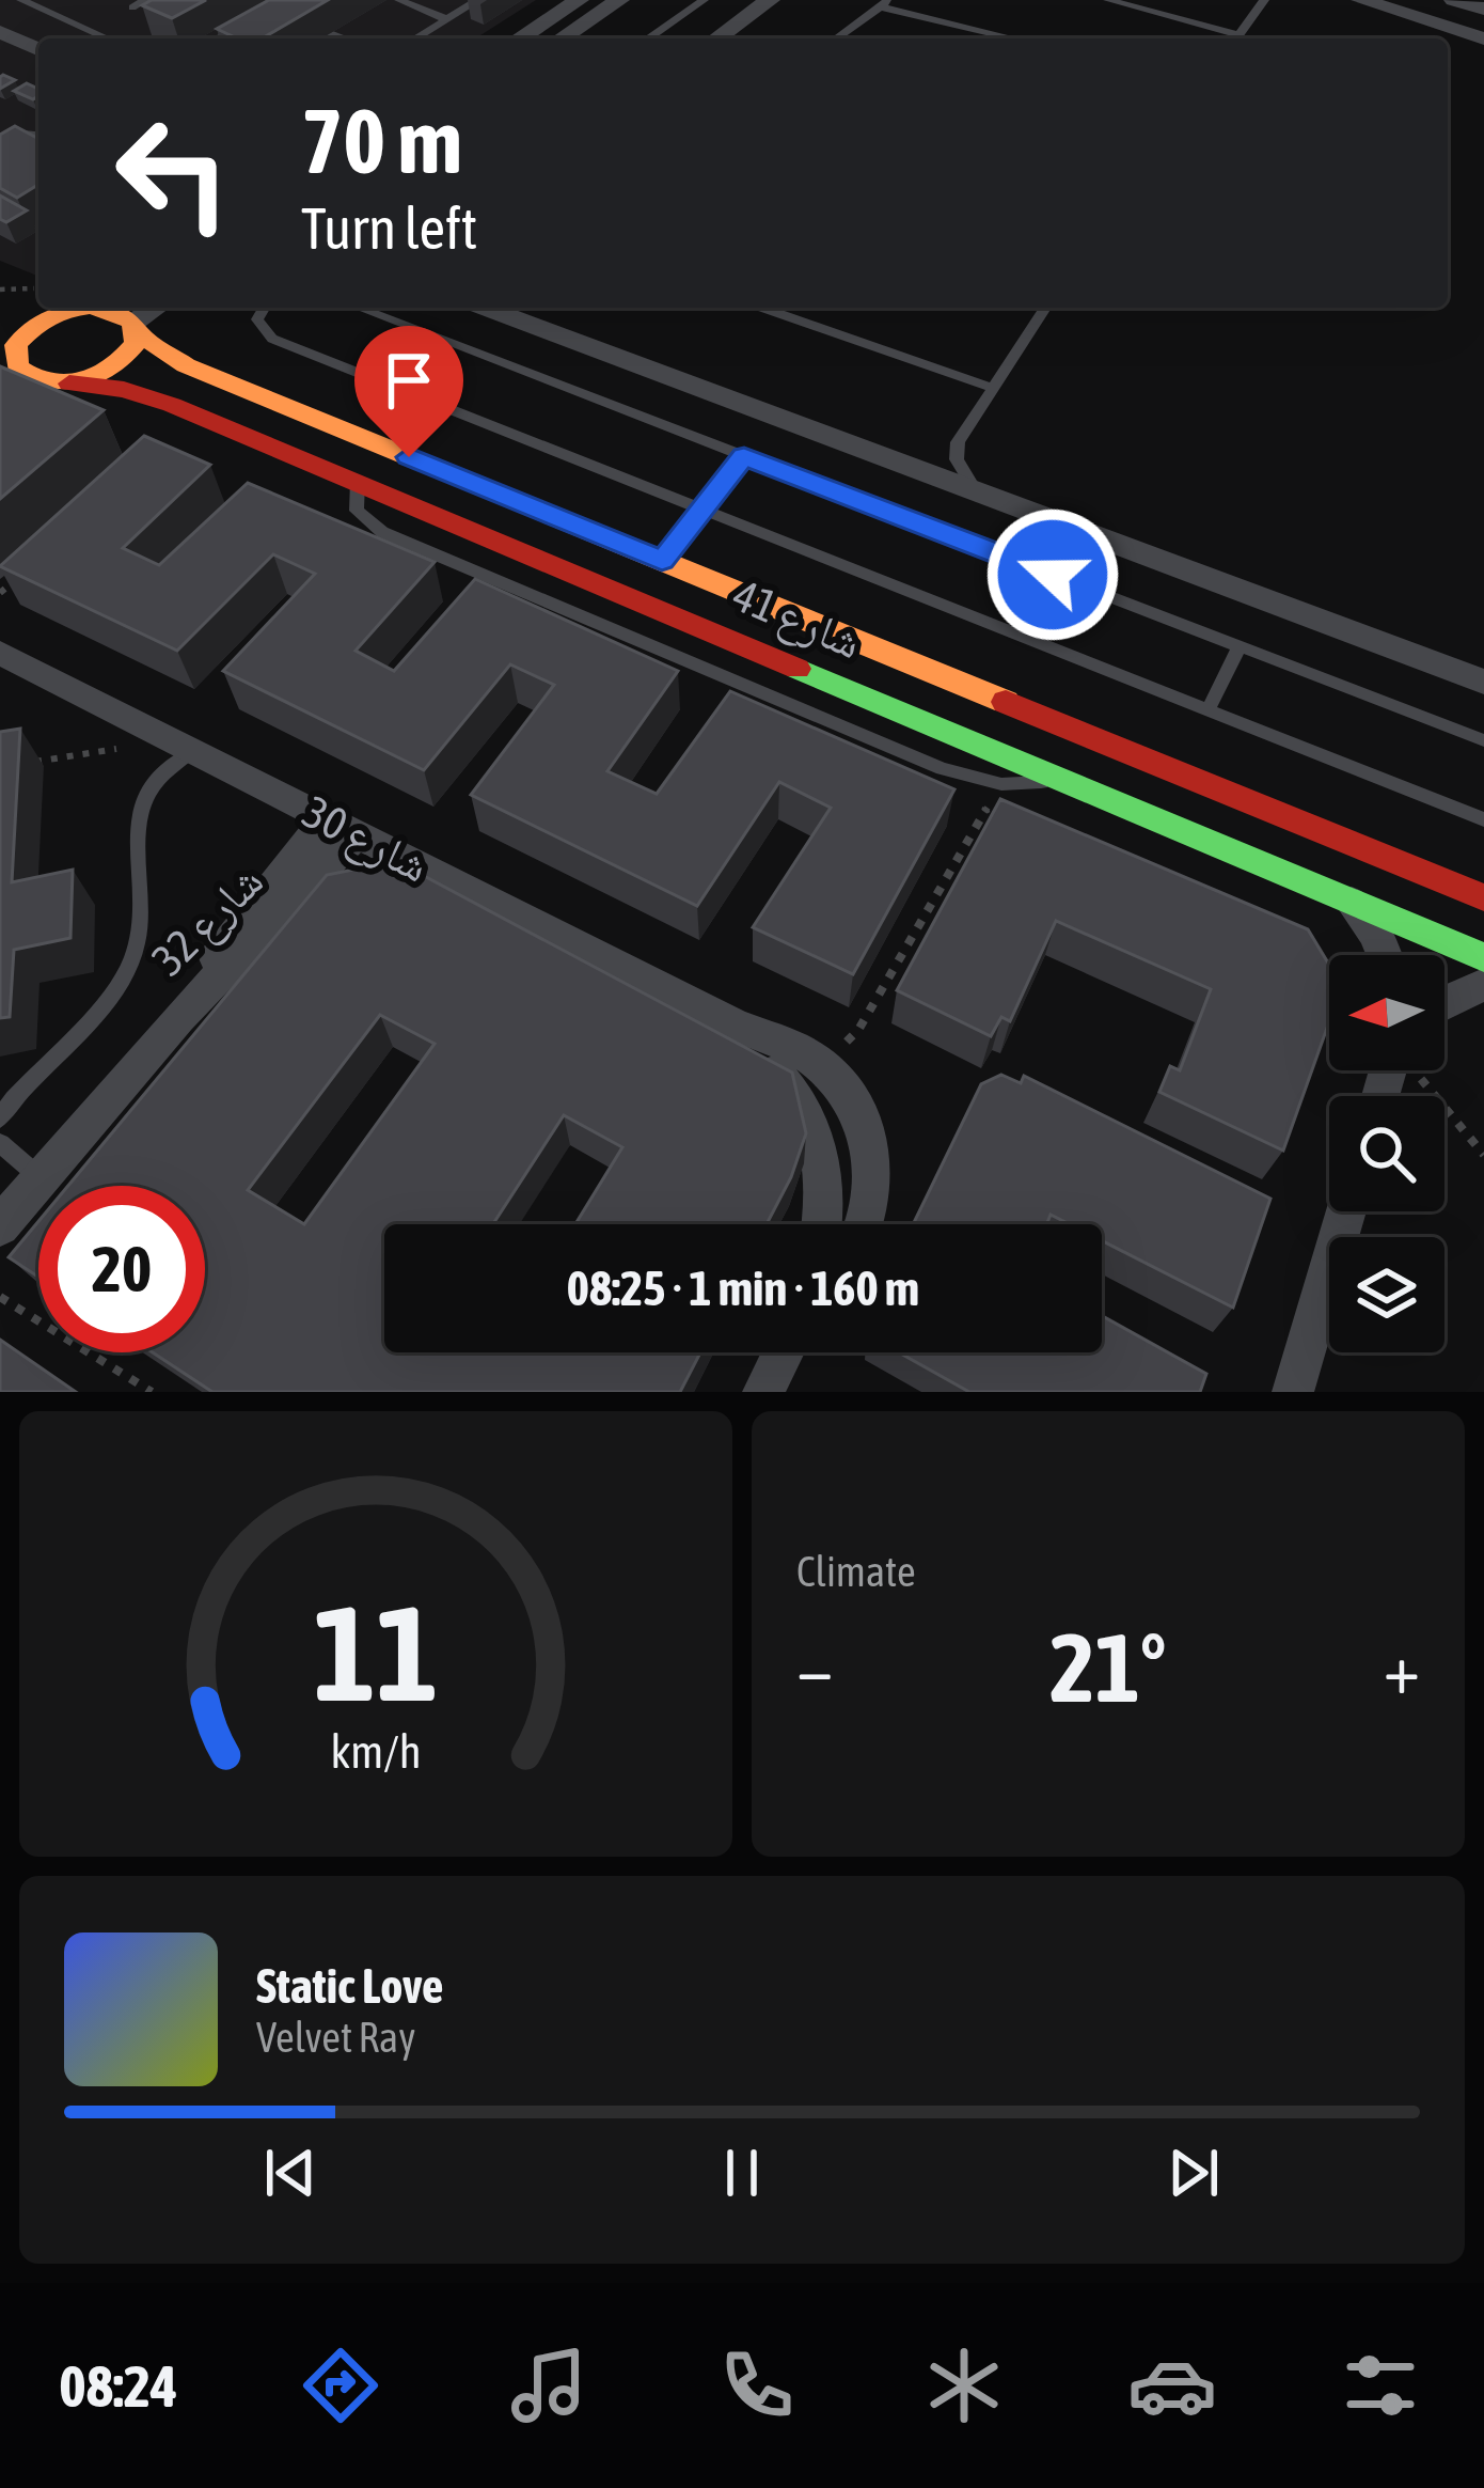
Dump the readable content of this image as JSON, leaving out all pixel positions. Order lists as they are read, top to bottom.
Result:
{
  "streets": {
    "street": ["شارع 41", "شارع 30", "شارع 32"]
  },
  "crossings": [
    ["شارع 30", "شارع 32"]
  ],
  "north": "left",
  "page": {
    "turn": ["70 m", "Turn left"],
    "limit": "20",
    "trip": "08:25 · 1 min · 160 m",
    "tile": "Climate",
    "heat": ["−", "21°", "+"],
    "song": ["Static Love", "Velvet Ray"],
    "tabs": "08:24",
    "gauge": ["11", "km/h"]
  }
}
